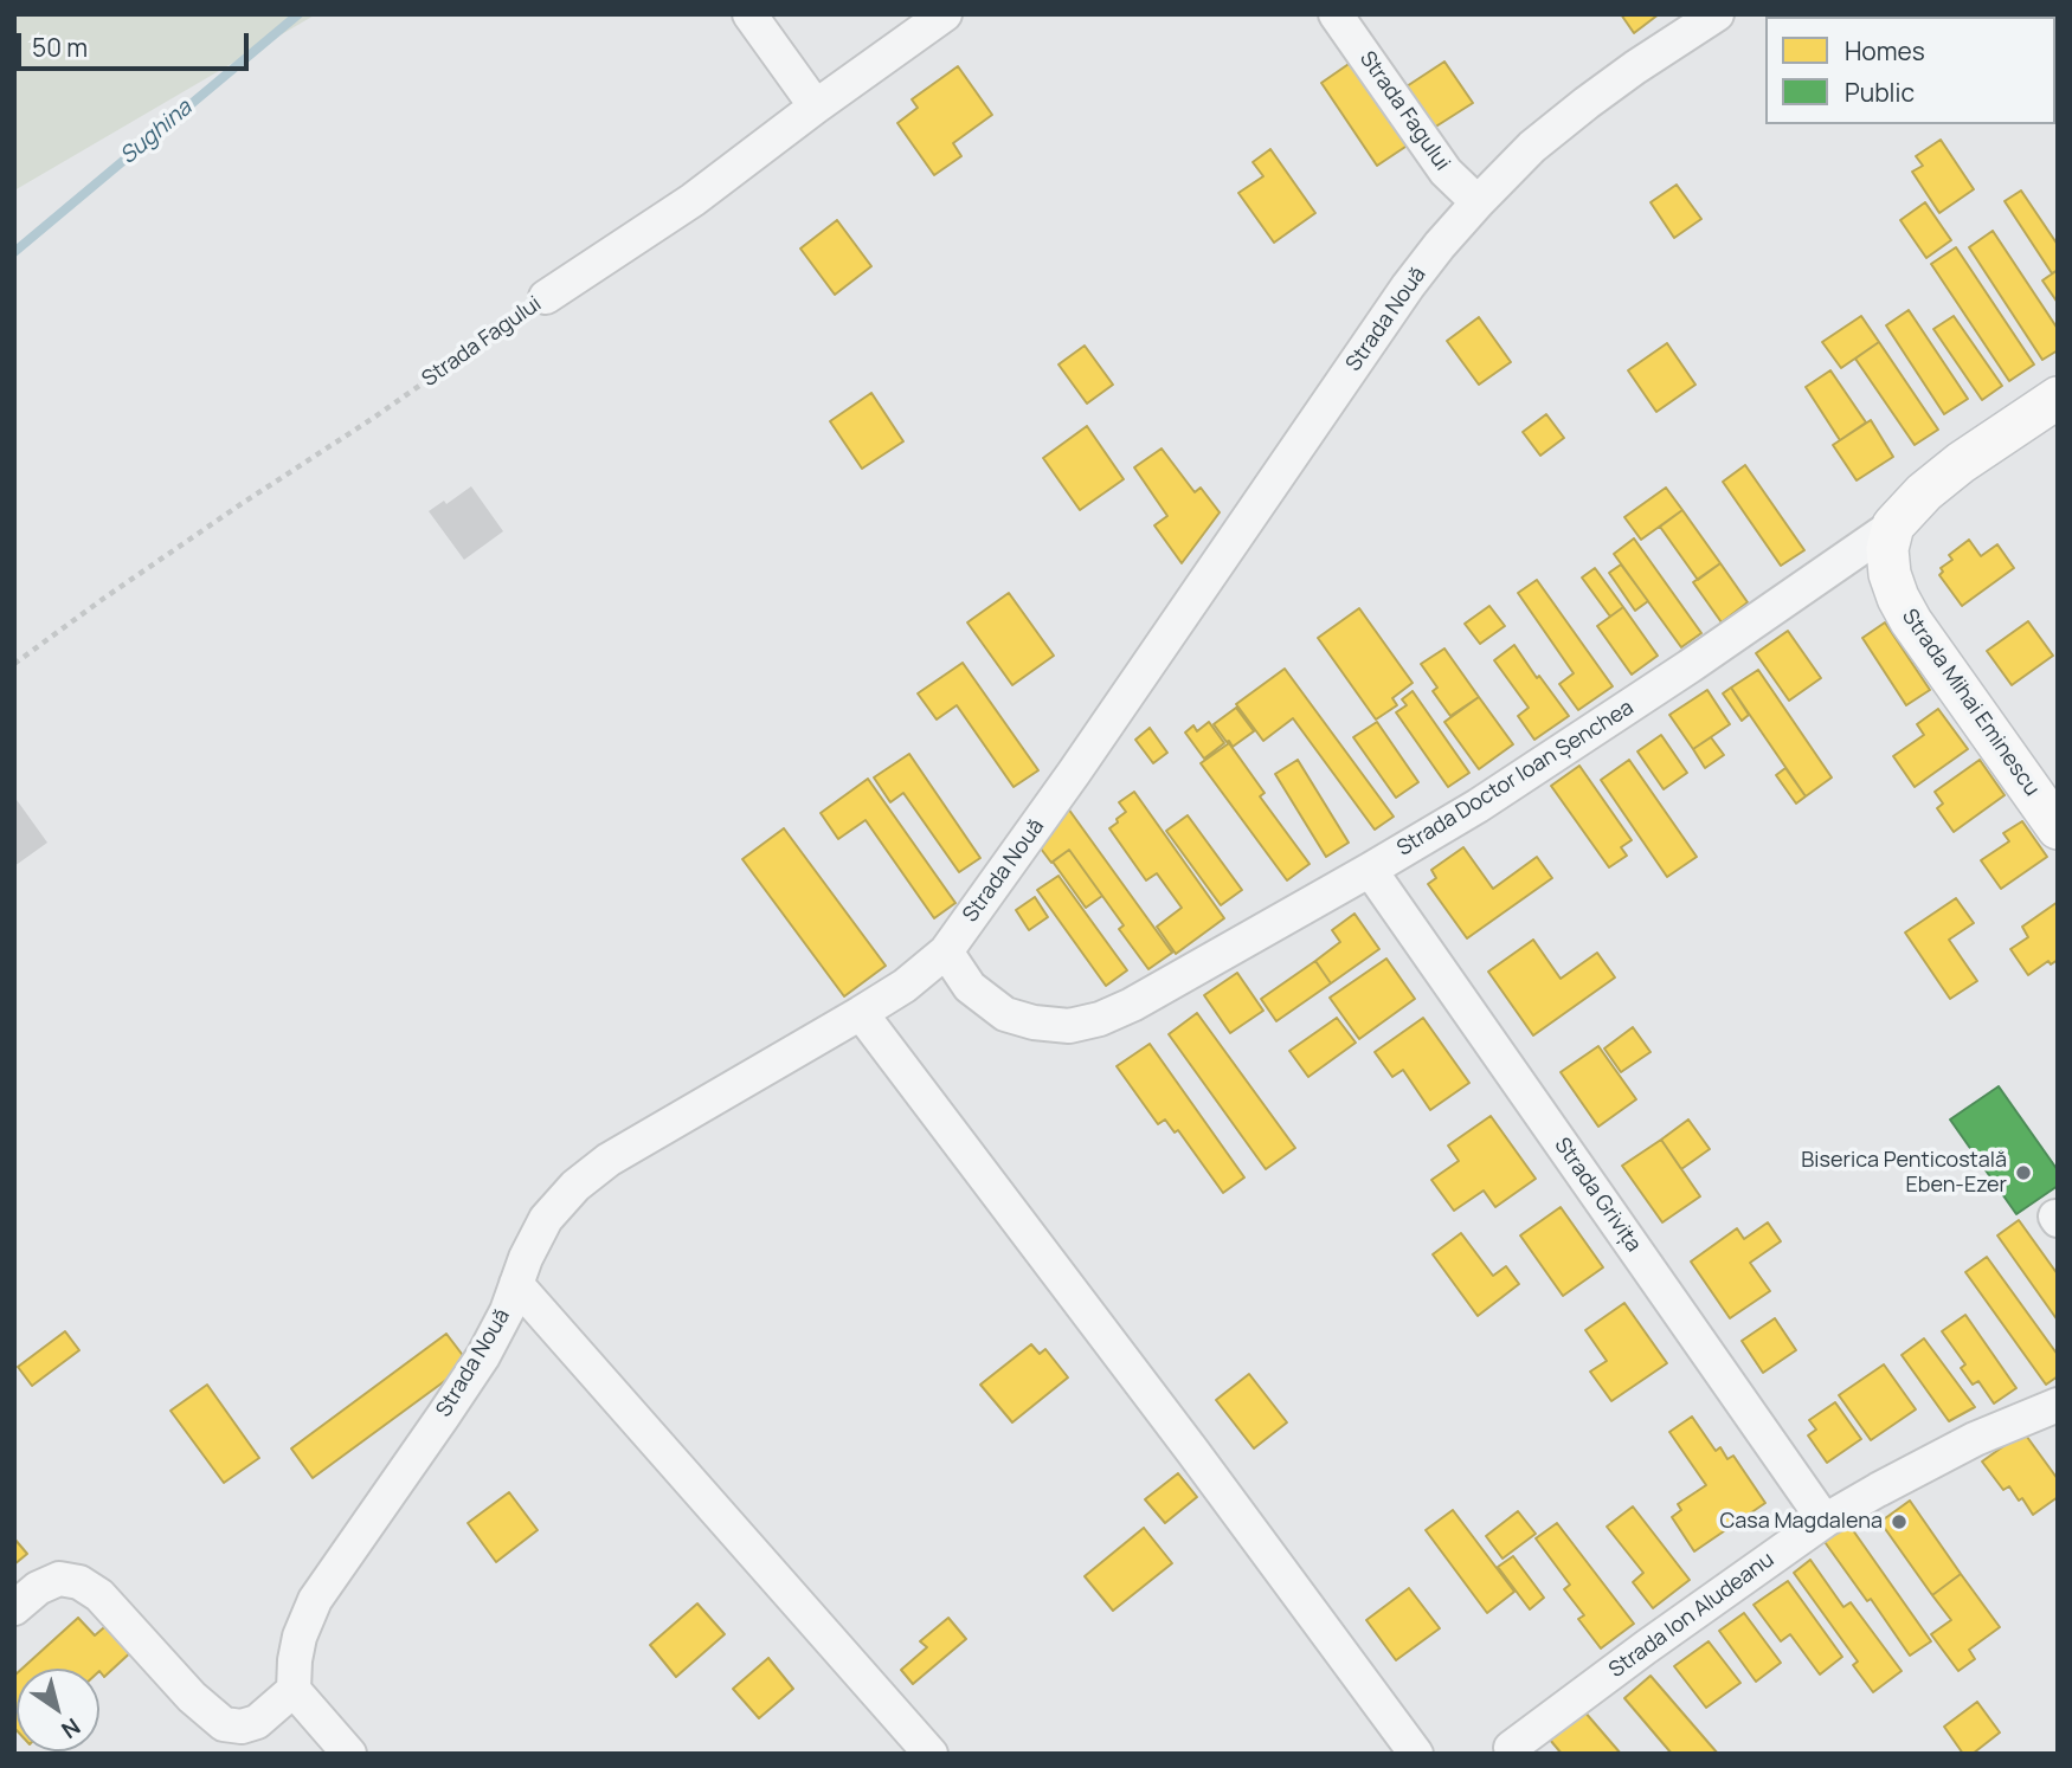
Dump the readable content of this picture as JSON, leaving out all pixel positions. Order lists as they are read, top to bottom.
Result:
{
  "streets": {
    "main road": ["Strada Mihai Eminescu", "Strada Doctor Ioan Șenchea"],
    "street": [
      "Strada Fagului",
      "Strada Nouă",
      "Strada Grivița",
      "Strada Ion Aludeanu"
    ]
  },
  "crossings": [
    ["Strada Fagului", "Strada Nouă"],
    ["Strada Nouă", "Strada Doctor Ioan Șenchea"],
    ["Strada Mihai Eminescu", "Strada Doctor Ioan Șenchea"],
    ["Strada Doctor Ioan Șenchea", "Strada Grivița"],
    ["Strada Grivița", "Strada Ion Aludeanu"]
  ],
  "water": ["Sughina"],
  "places": ["Biserica Penticostală Eben-Ezer", "Casa Magdalena"],
  "legend": ["Homes", "Public"],
  "scale_bar": "50 m",
  "north": "bottom right"
}
